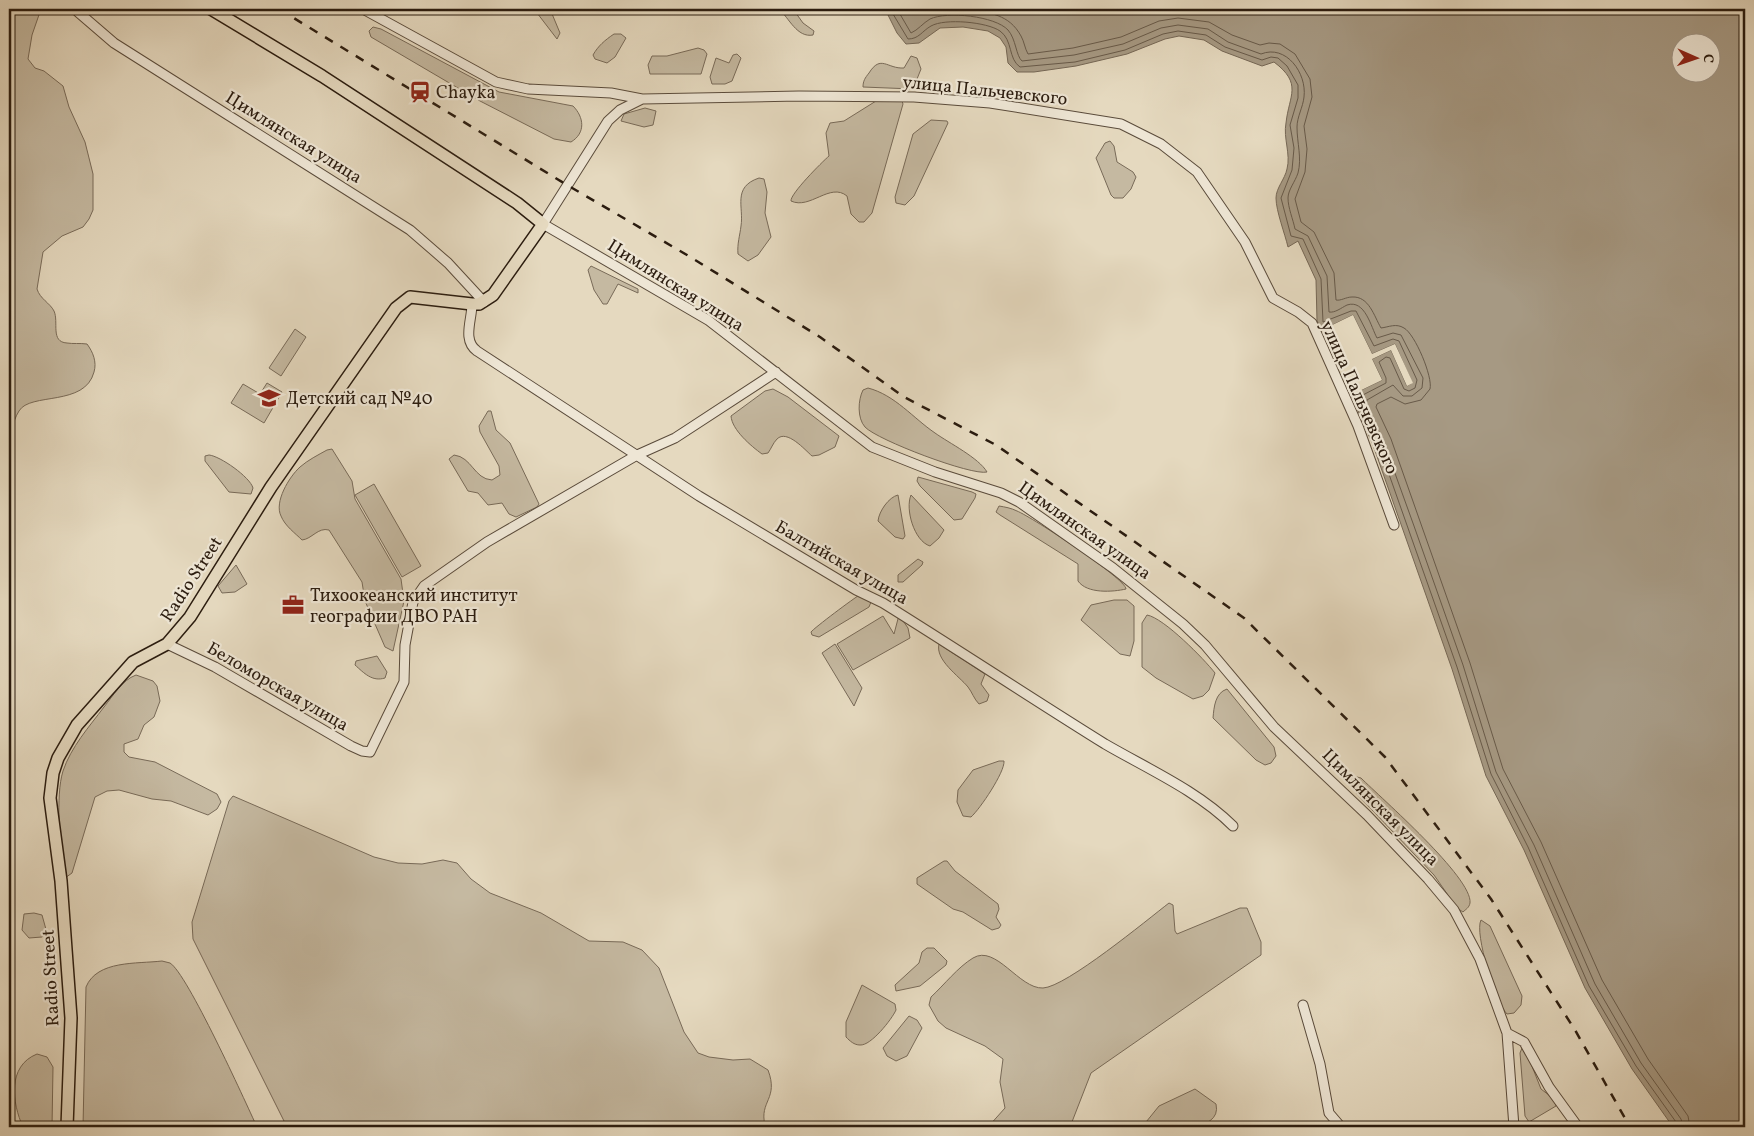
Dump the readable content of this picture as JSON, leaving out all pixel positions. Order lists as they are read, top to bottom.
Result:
{
  "streets": {
    "main road": ["Radio Street"],
    "street": [
      "улица Пальчевского",
      "Цимлянская улица",
      "Балтийская улица",
      "Беломорская улица"
    ]
  },
  "crossings": [
    ["Цимлянская улица", "Балтийская улица"],
    ["Цимлянская улица", "Radio Street"],
    ["Балтийская улица", "Radio Street"],
    ["Балтийская улица", "Беломорская улица"],
    ["Radio Street", "Беломорская улица"]
  ],
  "places": {
    "station": ["Chayka"],
    "school or university": ["Детский сад №40"],
    "office": ["Тихоокеанский институт географии ДВО РАН"]
  },
  "north": "right"
}
